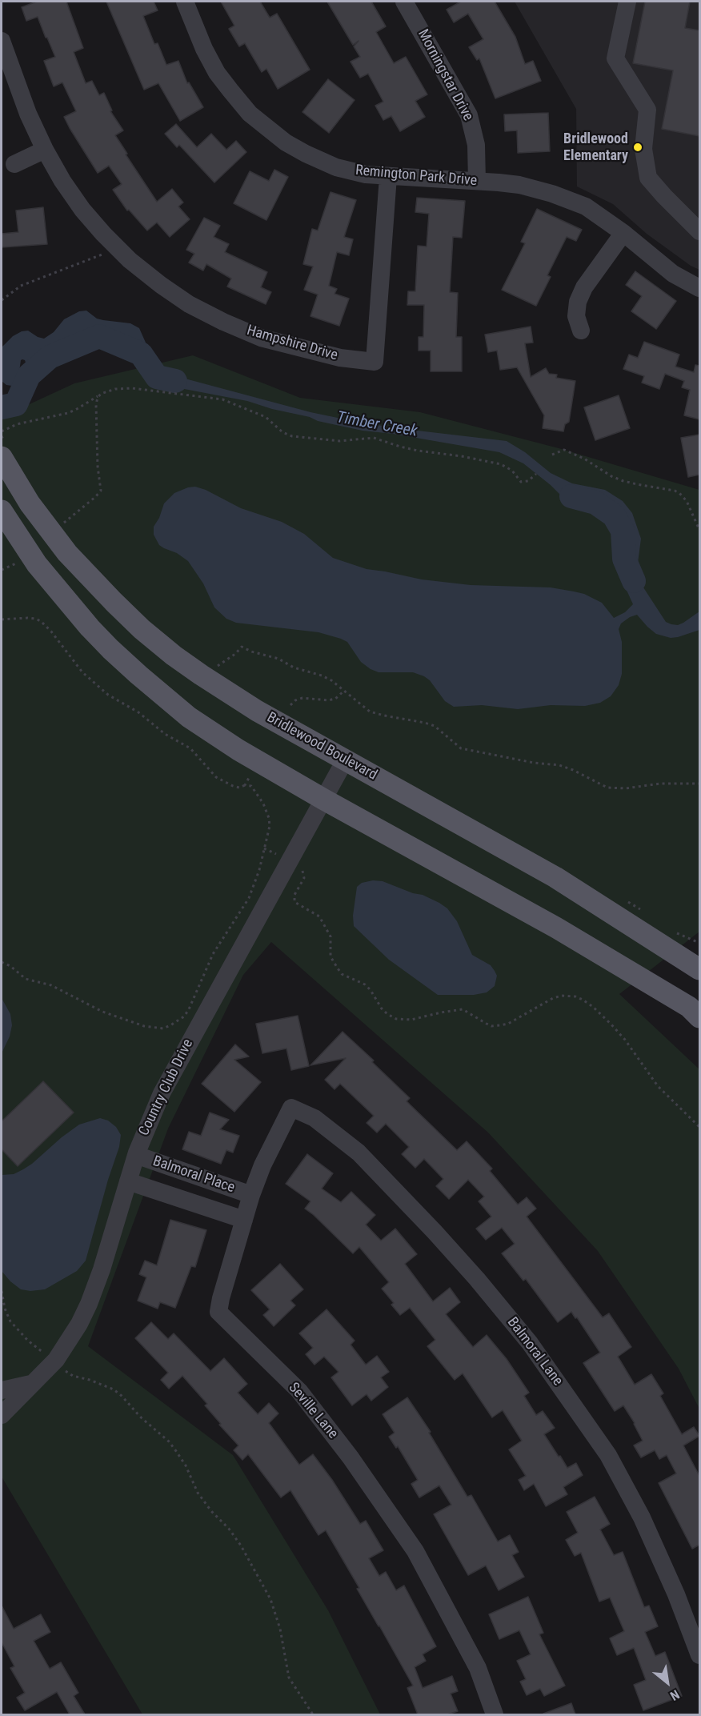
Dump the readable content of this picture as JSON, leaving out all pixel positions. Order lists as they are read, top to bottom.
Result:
{
  "streets": {
    "main road": ["Bridlewood Boulevard"],
    "street": [
      "Morningstar Drive",
      "Remington Park Drive",
      "Hampshire Drive",
      "Country Club Drive",
      "Balmoral Place",
      "Balmoral Lane",
      "Seville Lane"
    ]
  },
  "crossings": [
    ["Morningstar Drive", "Remington Park Drive"],
    ["Remington Park Drive", "Hampshire Drive"],
    ["Bridlewood Boulevard", "Country Club Drive"],
    ["Country Club Drive", "Balmoral Place"],
    ["Balmoral Place", "Seville Lane"],
    ["Balmoral Lane", "Seville Lane"]
  ],
  "water": ["Timber Creek"],
  "places": ["Bridlewood Elementary"],
  "north": "bottom right"
}
